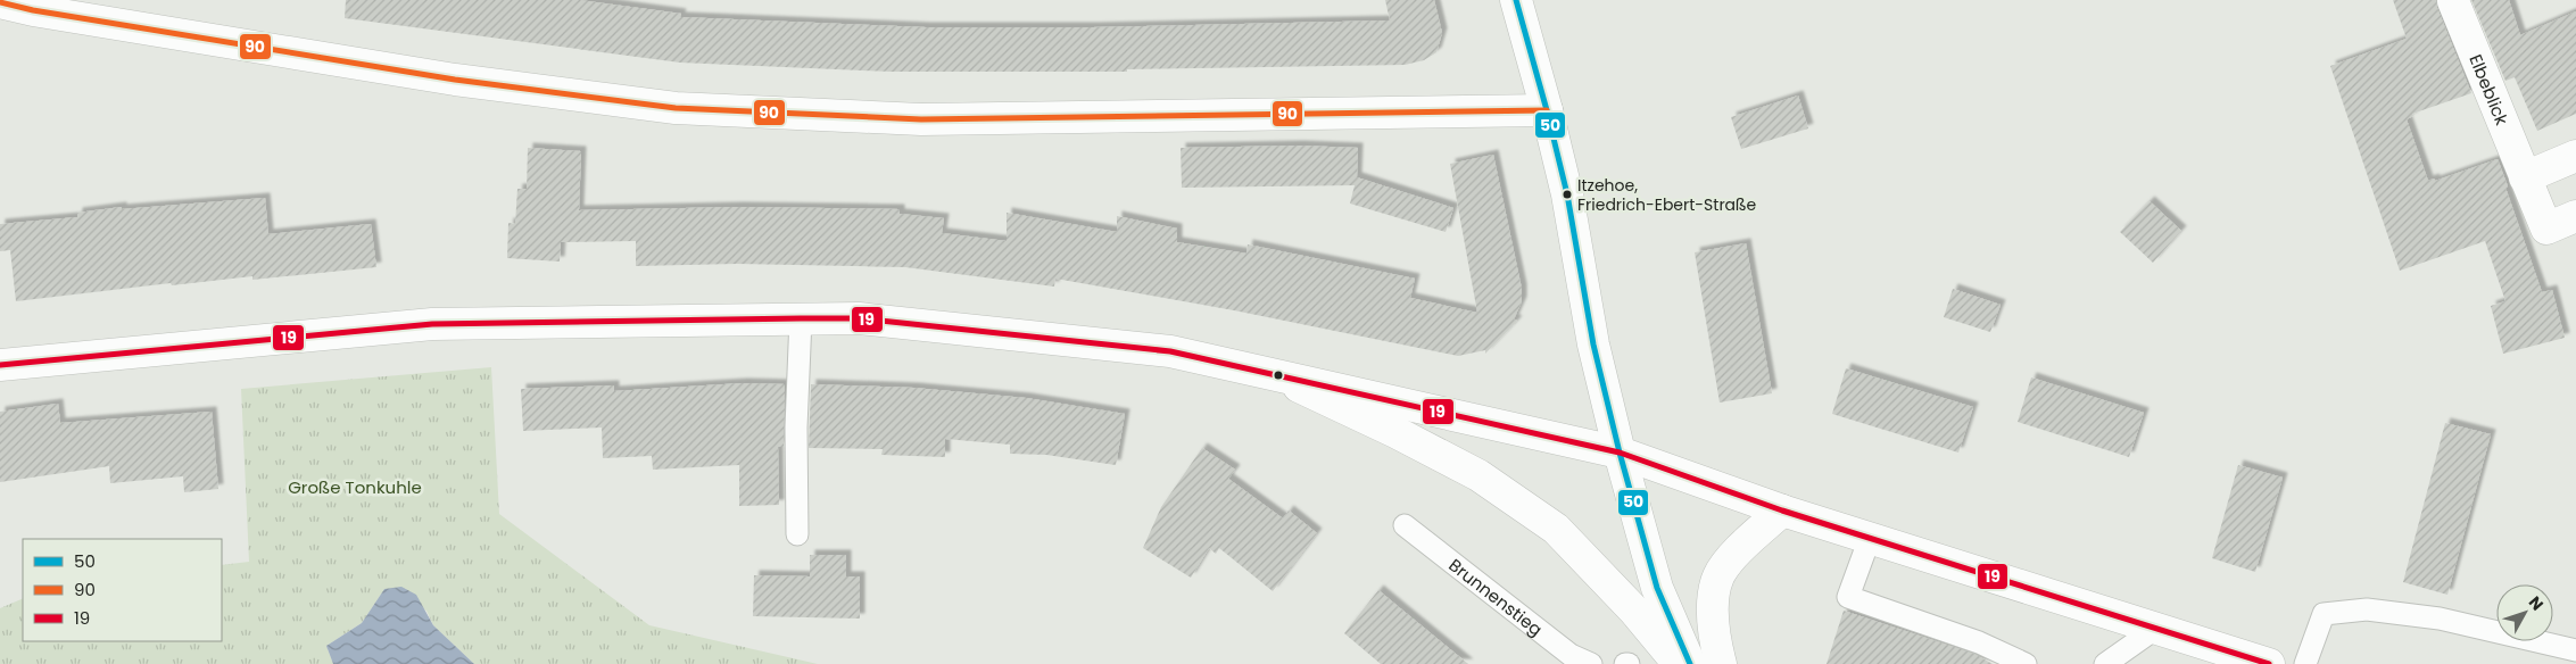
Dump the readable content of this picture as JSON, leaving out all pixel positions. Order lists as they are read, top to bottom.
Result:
{
  "streets": {
    "main road": ["Elbeblick"],
    "lane": ["Brunnenstieg"]
  },
  "parks": ["Große Tonkuhle"],
  "places": ["Itzehoe, Friedrich-Ebert-Straße"],
  "lines": ["transit line 50", "transit line 90", "transit line 19"],
  "legend": ["50", "90", "19"],
  "north": "top right"
}
